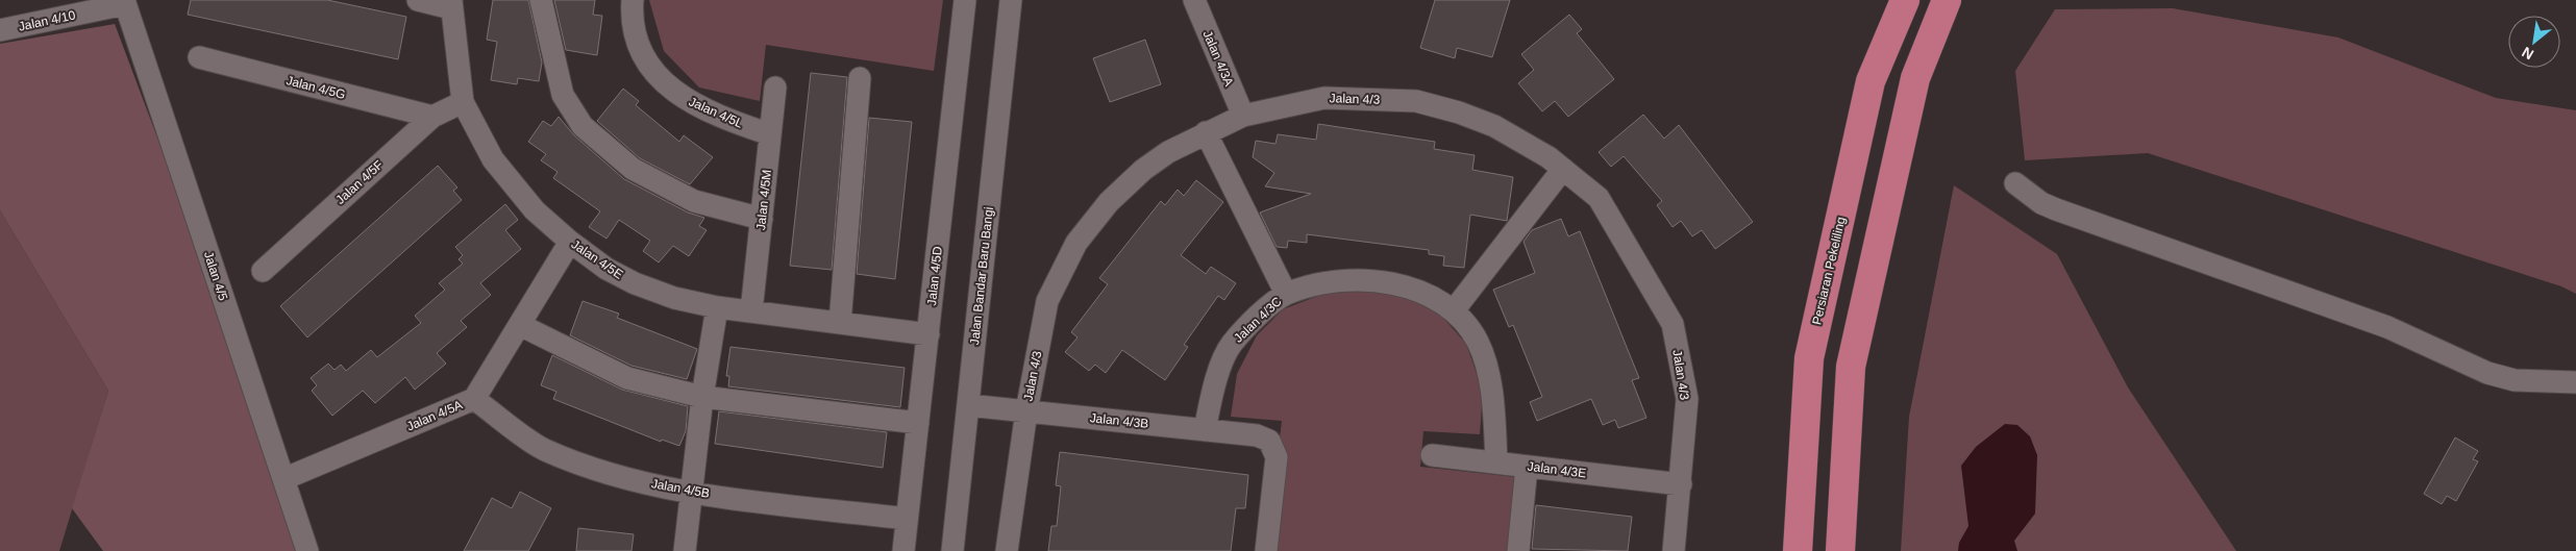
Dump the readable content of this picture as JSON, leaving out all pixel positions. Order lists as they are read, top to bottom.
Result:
{
  "streets": {
    "main road": ["Persiaran Pekeliling"],
    "street": [
      "Jalan 4/10",
      "Jalan 4/3A",
      "Jalan 4/5G",
      "Jalan 4/3",
      "Jalan 4/5L",
      "Jalan 4/5F",
      "Jalan 4/5M",
      "Jalan 4/5E",
      "Jalan 4/5",
      "Jalan 4/5D",
      "Jalan Bandar Baru Bangi",
      "Jalan 4/3C",
      "Jalan 4/5A",
      "Jalan 4/3B",
      "Jalan 4/3E",
      "Jalan 4/5B"
    ]
  },
  "crossings": [
    ["Jalan 4/10", "Jalan 4/5"],
    ["Jalan 4/3A", "Jalan 4/3"],
    ["Jalan 4/5G", "Jalan 4/5F"],
    ["Jalan 4/3", "Jalan 4/3B"],
    ["Jalan 4/3", "Jalan 4/3E"],
    ["Jalan 4/5L", "Jalan 4/5M"],
    ["Jalan 4/5F", "Jalan 4/5E"],
    ["Jalan 4/5M", "Jalan 4/5E"],
    ["Jalan 4/5E", "Jalan 4/5D"],
    ["Jalan 4/5E", "Jalan 4/5A"],
    ["Jalan 4/5", "Jalan 4/5A"],
    ["Jalan 4/5D", "Jalan 4/5B"],
    ["Jalan Bandar Baru Bangi", "Jalan 4/3B"],
    ["Jalan 4/3C", "Jalan 4/3B"],
    ["Jalan 4/3C", "Jalan 4/3E"],
    ["Jalan 4/5A", "Jalan 4/5B"]
  ],
  "north": "bottom left"
}
